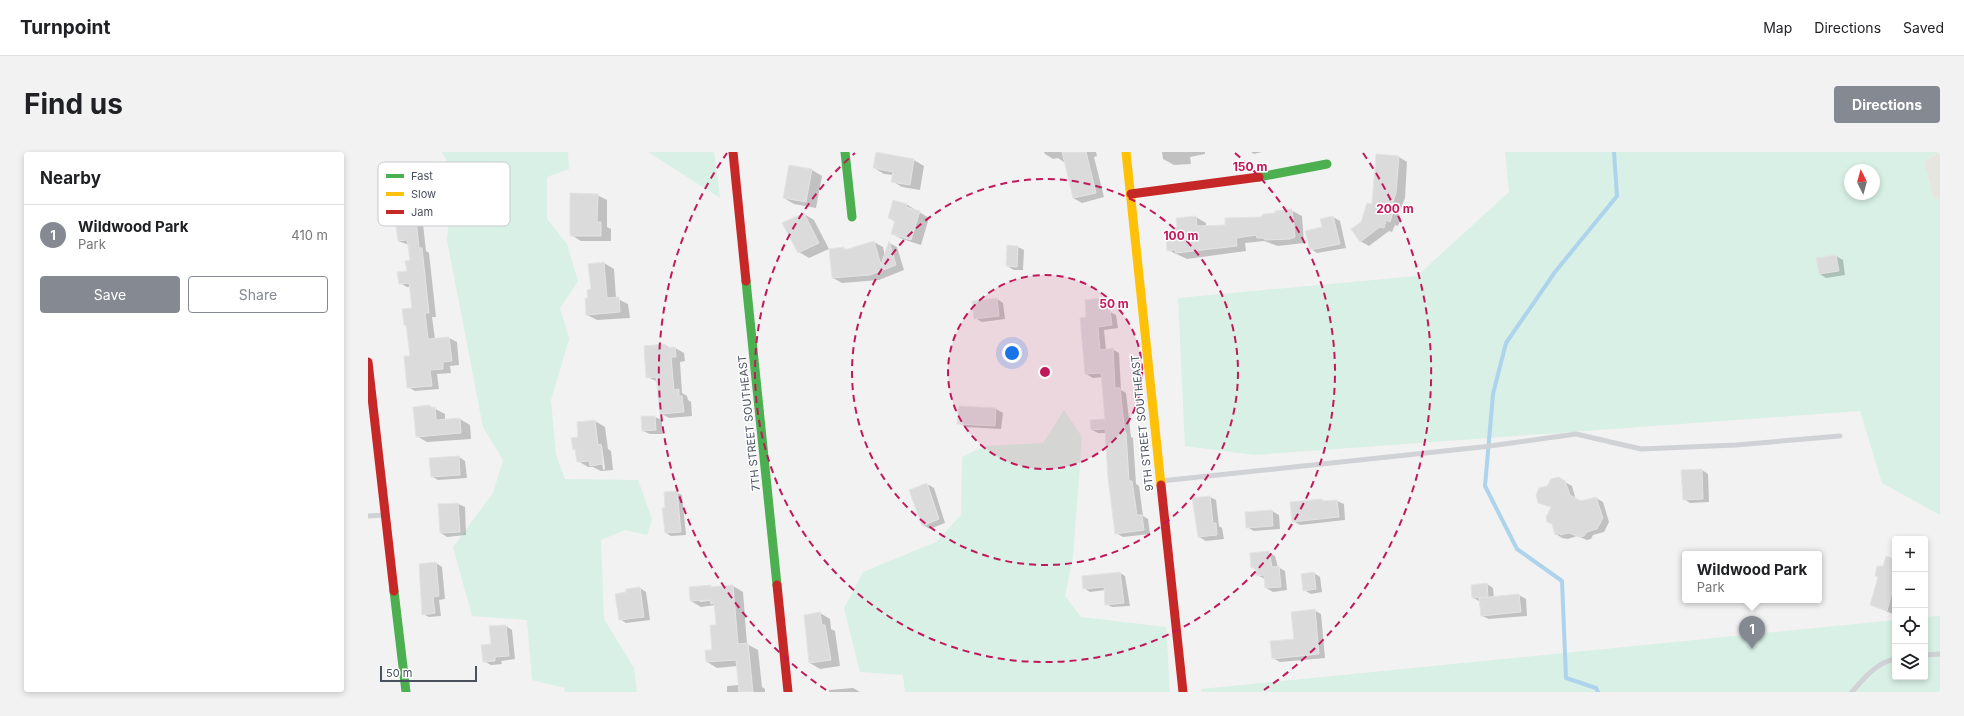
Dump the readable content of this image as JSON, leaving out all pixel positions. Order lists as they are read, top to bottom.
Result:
{
  "streets": {
    "street": ["7TH STREET SOUTHEAST", "9TH STREET SOUTHEAST"]
  },
  "legend": ["Fast", "Slow", "Jam"],
  "scale_bar": "50 m",
  "north": "top",
  "page": {
    "header": "Turnpoint",
    "nav": ["Map", "Directions", "Saved"],
    "buttons": [
      "Directions",
      ["Save", "Share"]
    ],
    "title": "Find us",
    "heading": "Nearby",
    "list": [
      {
        "mark": "1",
        "name": "Wildwood Park",
        "note": "Park",
        "value": "410 m"
      }
    ],
    "map_buttons": ["+", "−"],
    "popup": ["Wildwood Park", "Park"],
    "pins": "1",
    "scale": "50 m"
  },
  "rings": [
    "150 m",
    "200 m",
    "100 m",
    "50 m"
  ]
}
